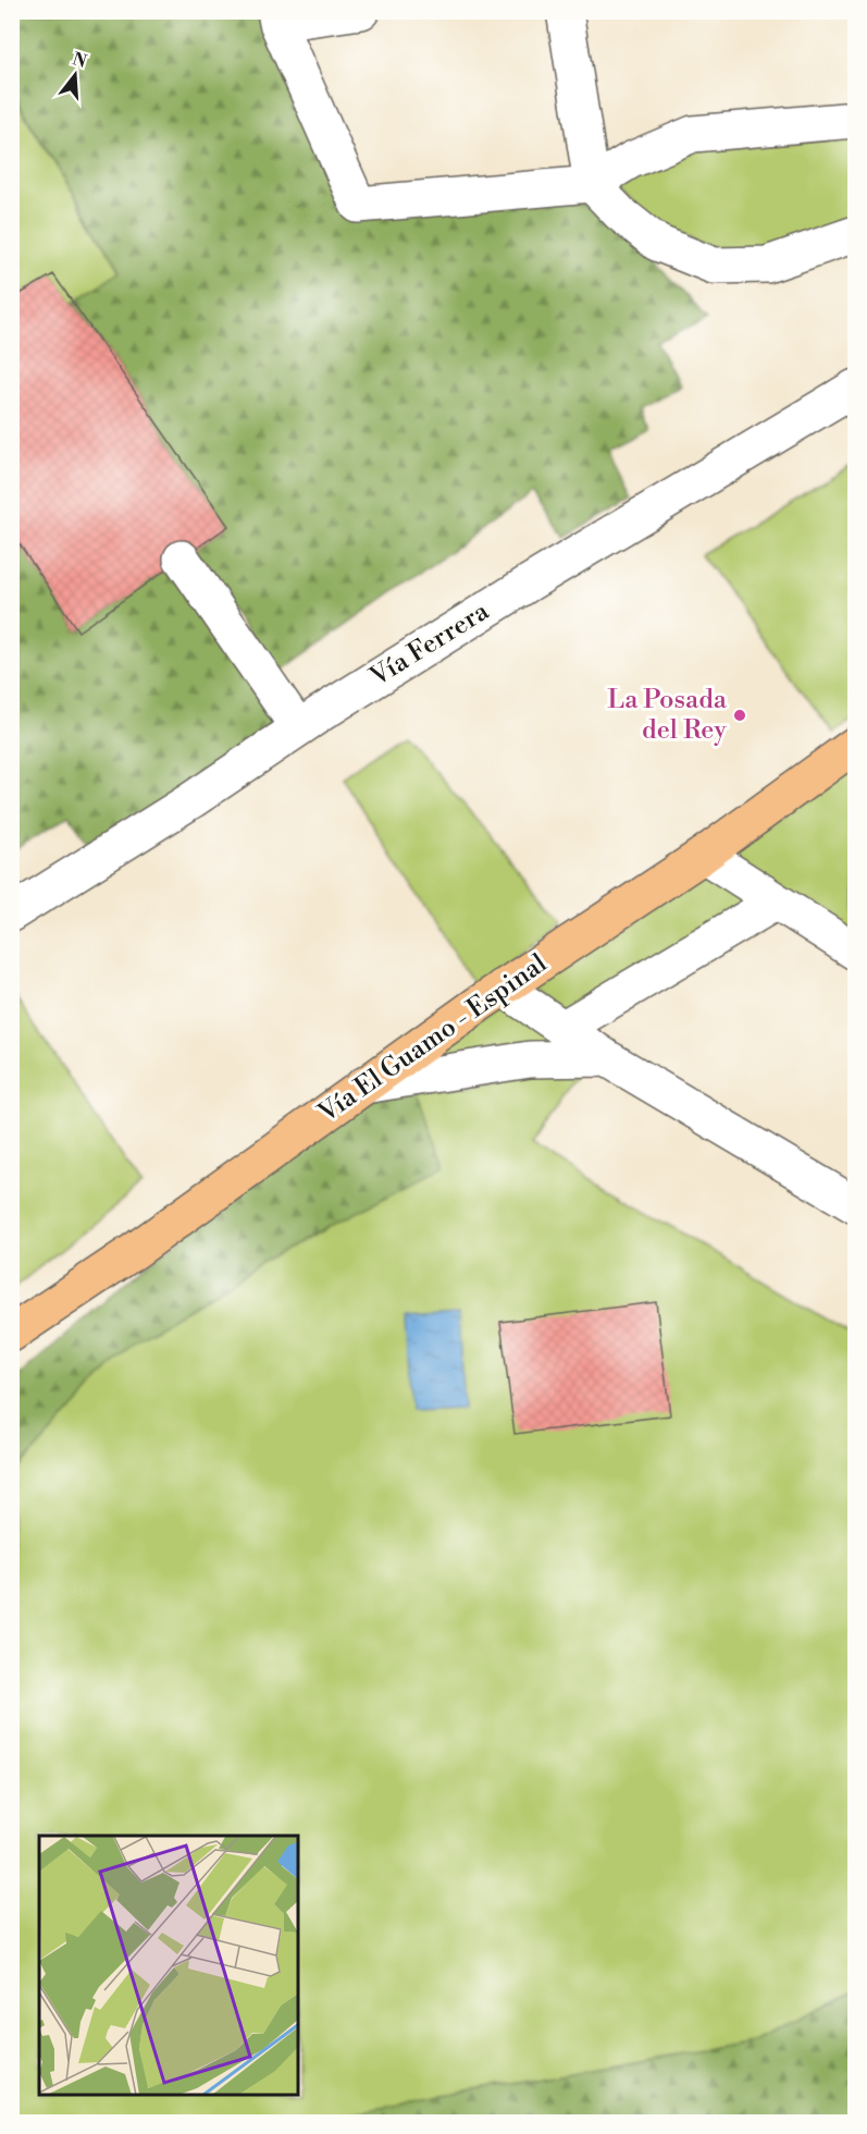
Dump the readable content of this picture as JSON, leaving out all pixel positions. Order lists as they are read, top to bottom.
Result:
{
  "streets": {
    "main road": ["Vía El Guamo - Espinal"],
    "street": ["Vía Ferrera"]
  },
  "places": ["La Posada del Rey"],
  "north": "top"
}
